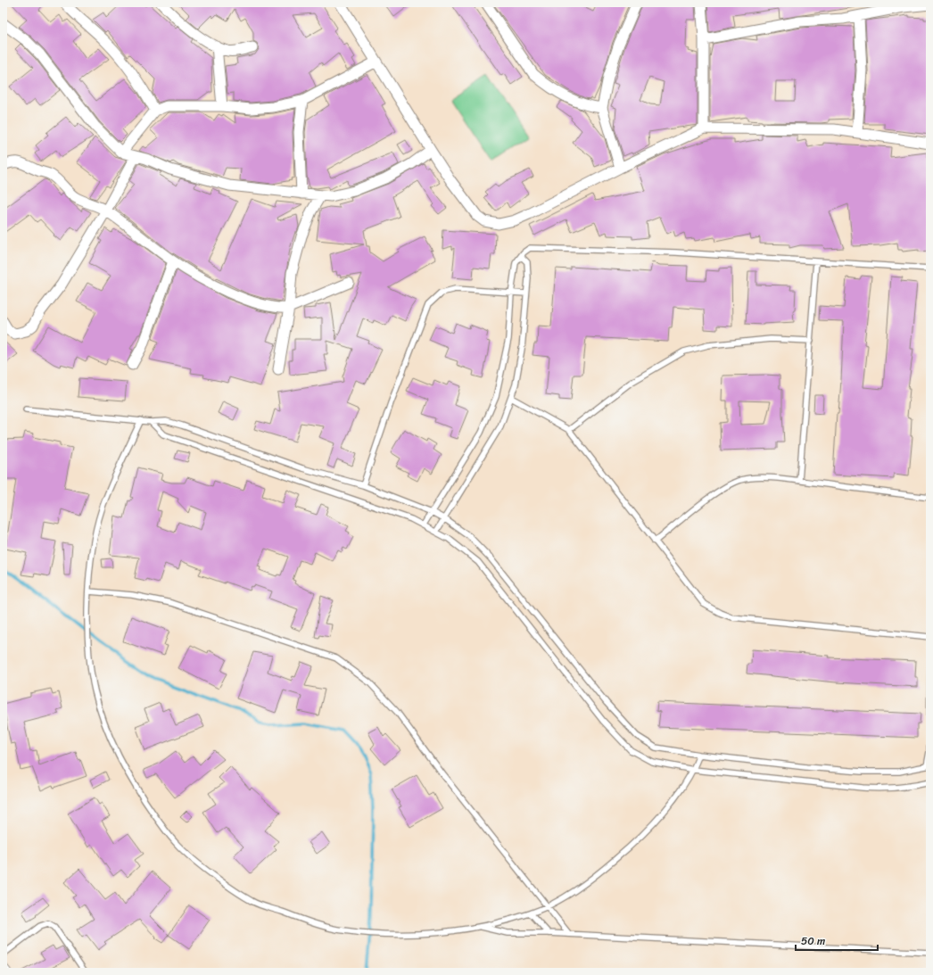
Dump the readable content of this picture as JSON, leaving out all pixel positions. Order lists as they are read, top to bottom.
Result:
{
  "scale_bar": "50 m"
}
